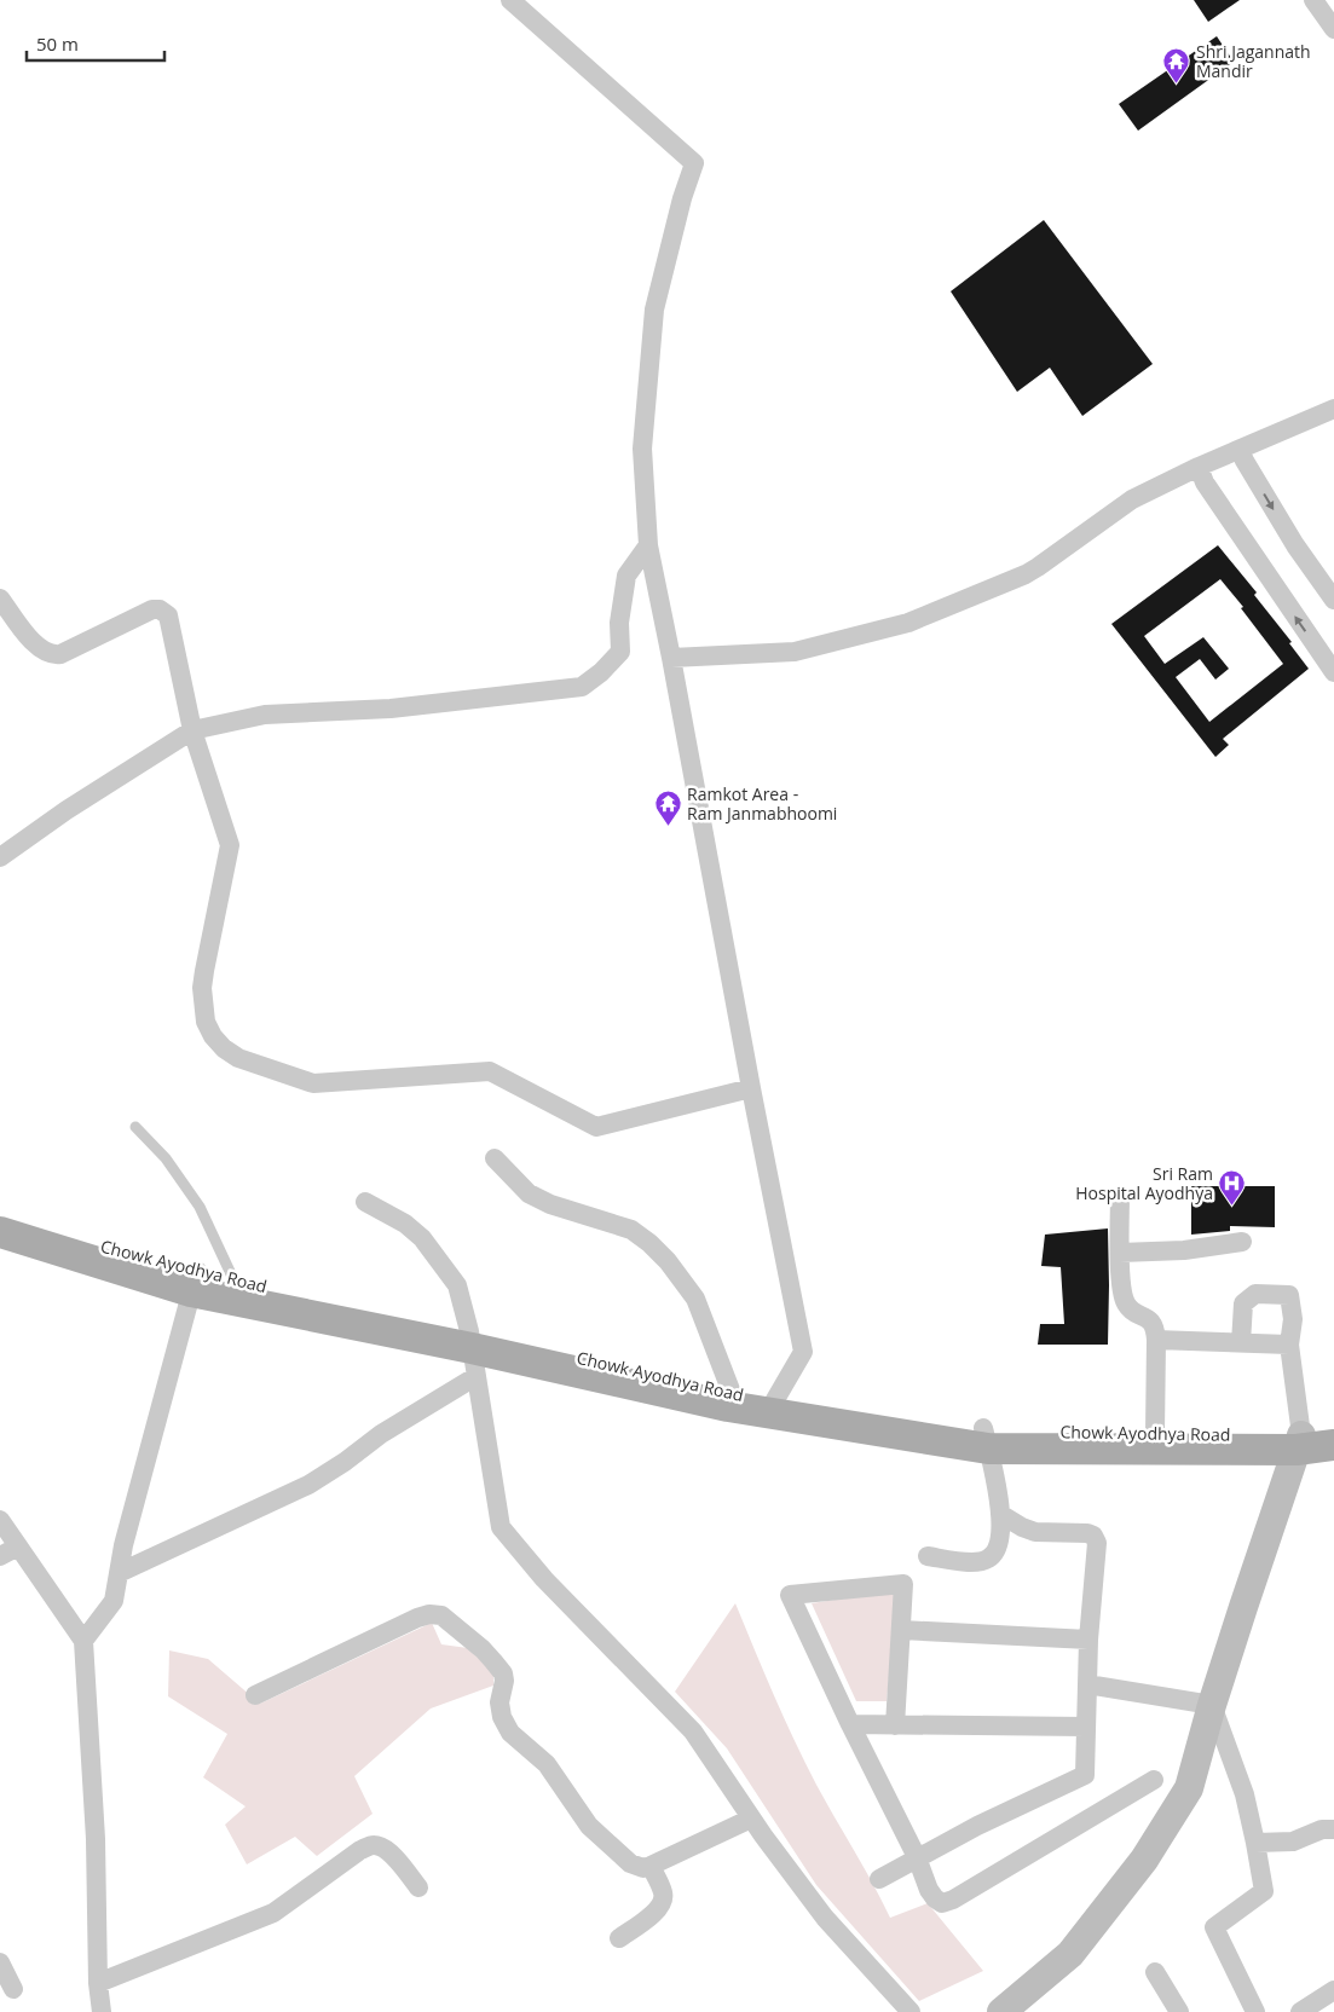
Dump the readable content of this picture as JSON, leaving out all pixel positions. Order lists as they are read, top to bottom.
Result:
{
  "streets": {
    "main road": ["Chowk Ayodhya Road"]
  },
  "places": {
    "temple": ["Shri Jagannath Mandir", "Ramkot Area - Ram Janmabhoomi"],
    "hospital": ["Sri Ram Hospital Ayodhya"]
  },
  "scale_bar": "50 m"
}
